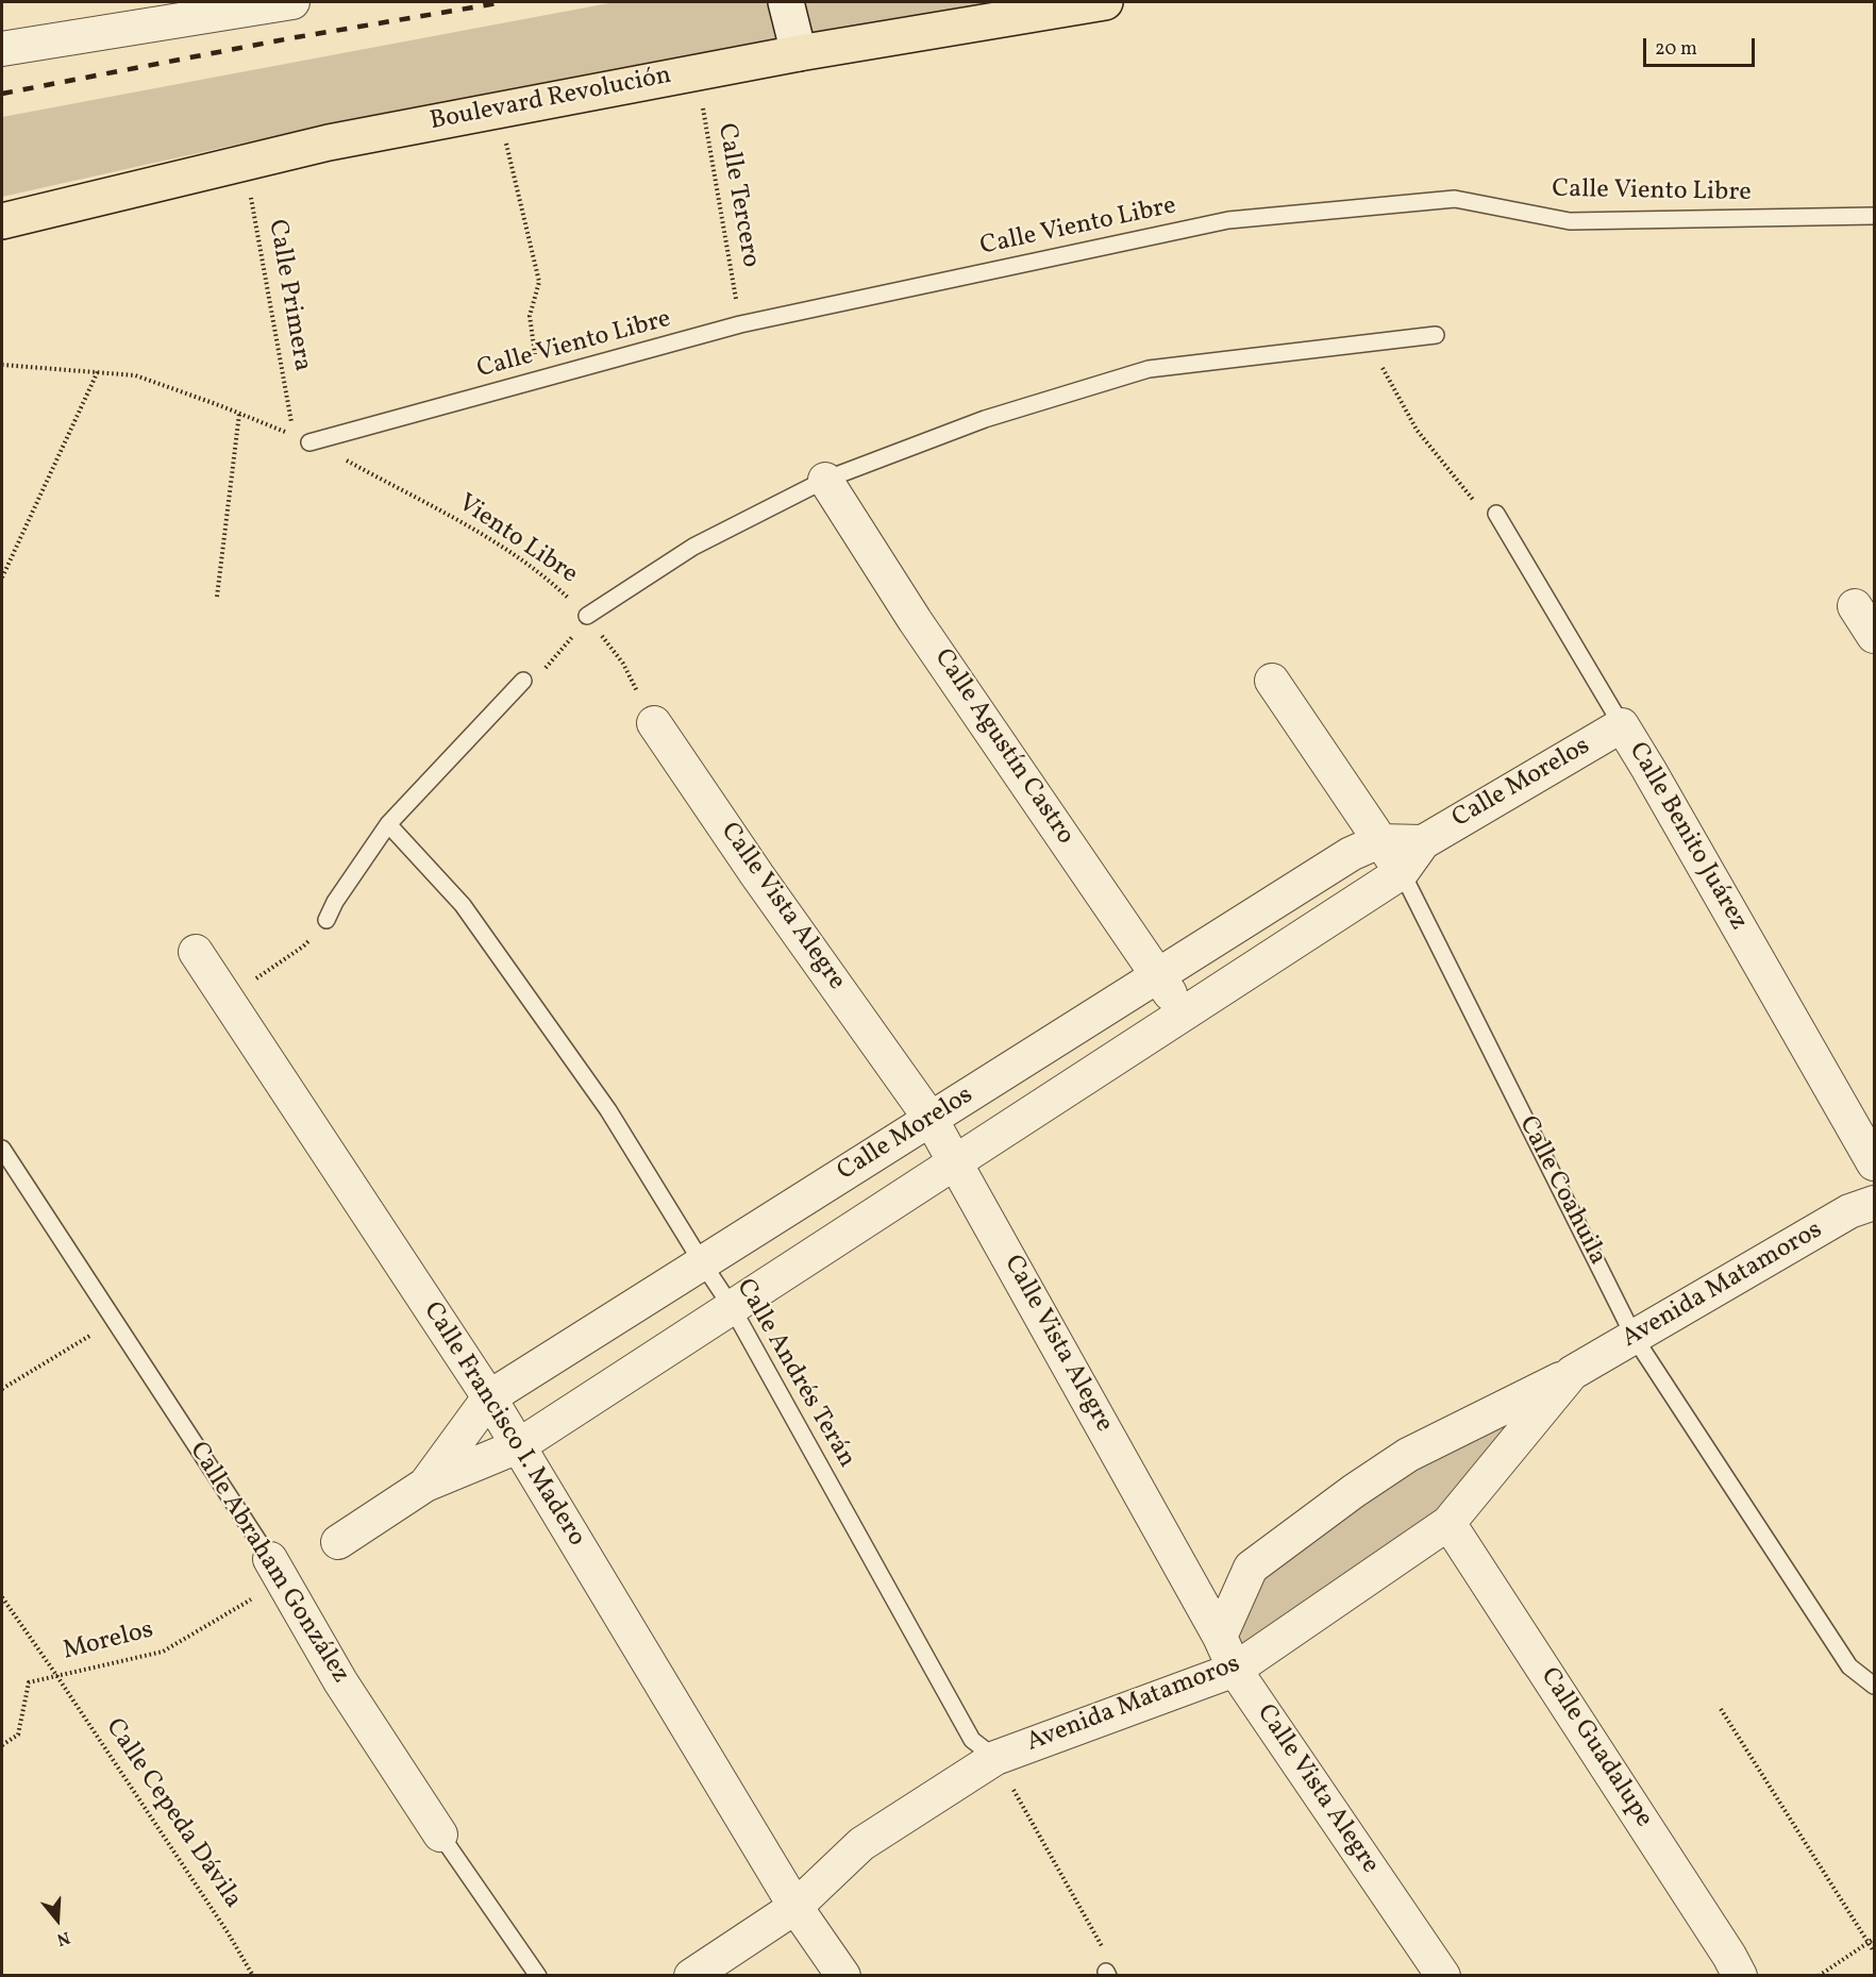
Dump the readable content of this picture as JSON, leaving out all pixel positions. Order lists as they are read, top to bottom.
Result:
{
  "streets": {
    "main road": ["Boulevard Revolución"],
    "street": [
      "Calle Agustín Castro",
      "Calle Morelos",
      "Calle Benito Juárez",
      "Calle Vista Alegre",
      "Calle Coahuila",
      "Avenida Matamoros",
      "Calle Francisco I. Madero",
      "Calle Abraham González",
      "Calle Guadalupe"
    ],
    "lane": ["Calle Viento Libre", "Calle Andrés Terán"],
    "path": [
      "Calle Tercero",
      "Calle Primera",
      "Viento Libre",
      "Morelos",
      "Calle Cepeda Dávila"
    ]
  },
  "crossings": [
    ["Boulevard Revolución", "Calle Tercero"],
    ["Boulevard Revolución", "Calle Primera"],
    ["Calle Viento Libre", "Calle Tercero"],
    ["Calle Viento Libre", "Viento Libre"],
    ["Calle Primera", "Viento Libre"],
    ["Viento Libre", "Calle Vista Alegre"],
    ["Calle Agustín Castro", "Calle Morelos"],
    ["Calle Morelos", "Calle Benito Juárez"],
    ["Calle Morelos", "Calle Vista Alegre"],
    ["Calle Morelos", "Calle Coahuila"],
    ["Calle Morelos", "Calle Andrés Terán"],
    ["Calle Morelos", "Calle Francisco I. Madero"],
    ["Calle Vista Alegre", "Avenida Matamoros"],
    ["Calle Coahuila", "Avenida Matamoros"],
    ["Avenida Matamoros", "Calle Andrés Terán"],
    ["Avenida Matamoros", "Calle Francisco I. Madero"],
    ["Avenida Matamoros", "Calle Guadalupe"],
    ["Calle Abraham González", "Morelos"],
    ["Morelos", "Calle Cepeda Dávila"]
  ],
  "scale_bar": "20 m",
  "north": "bottom"
}
